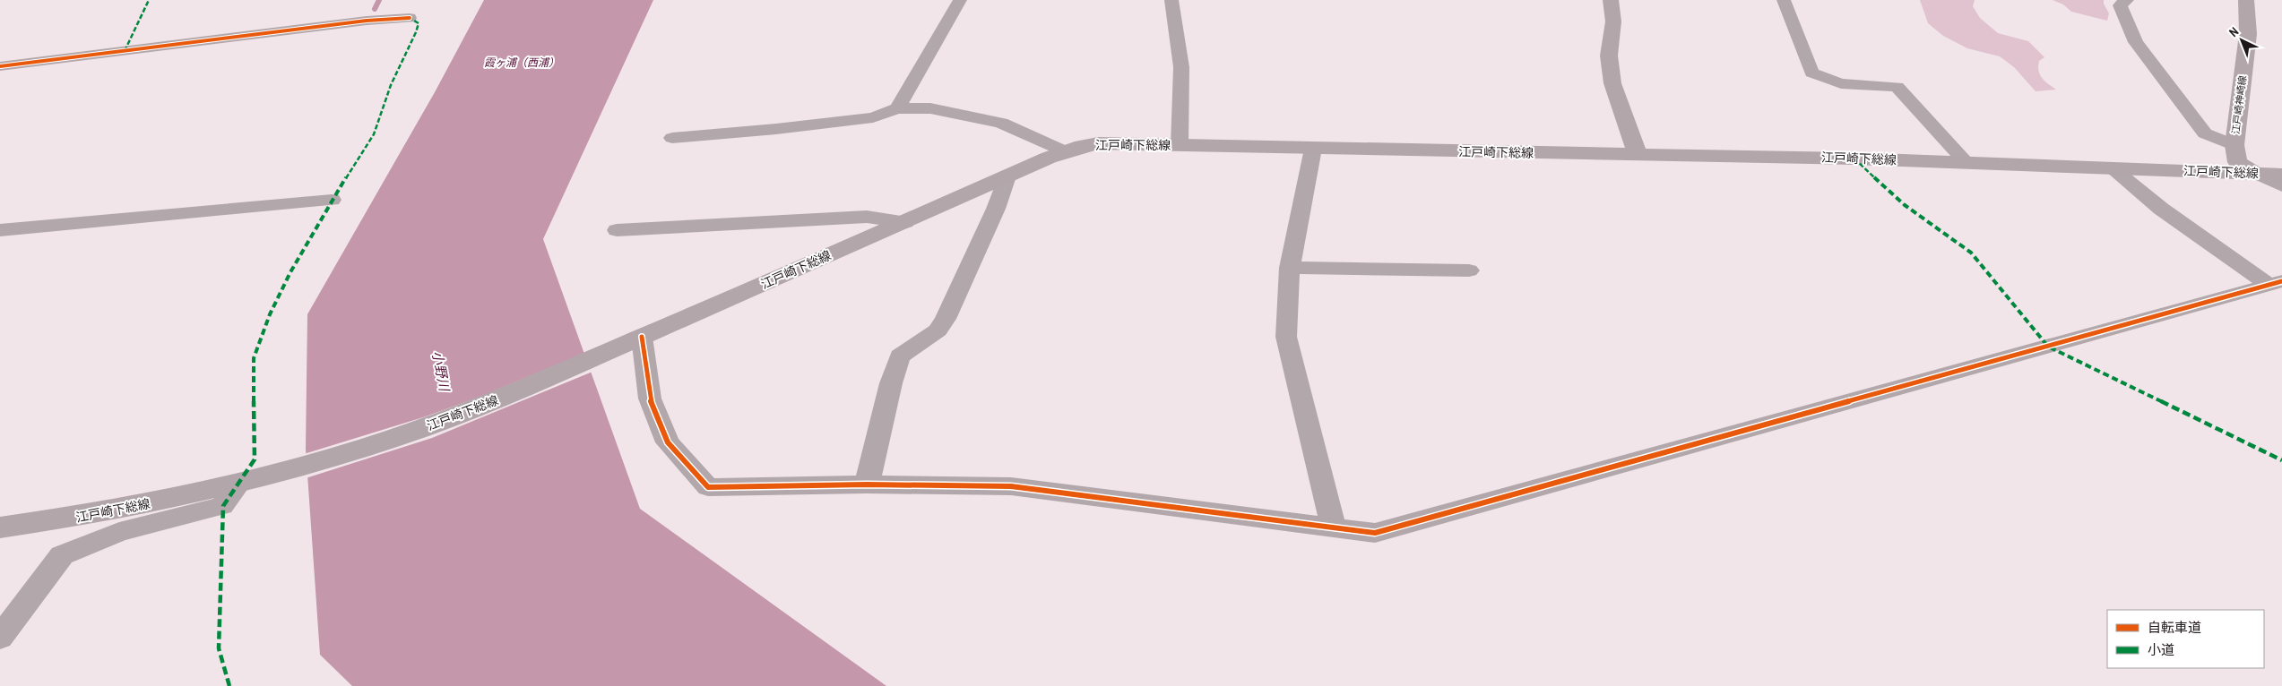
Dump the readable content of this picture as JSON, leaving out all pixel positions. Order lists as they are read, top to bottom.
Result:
{
  "streets": {
    "main road": ["江戸崎神崎線", "江戸崎下総線"]
  },
  "crossings": [
    ["江戸崎神崎線", "江戸崎下総線"]
  ],
  "water": ["霞ヶ浦（西浦）", "小野川"],
  "legend": ["自転車道", "小道"],
  "north": "top left"
}
